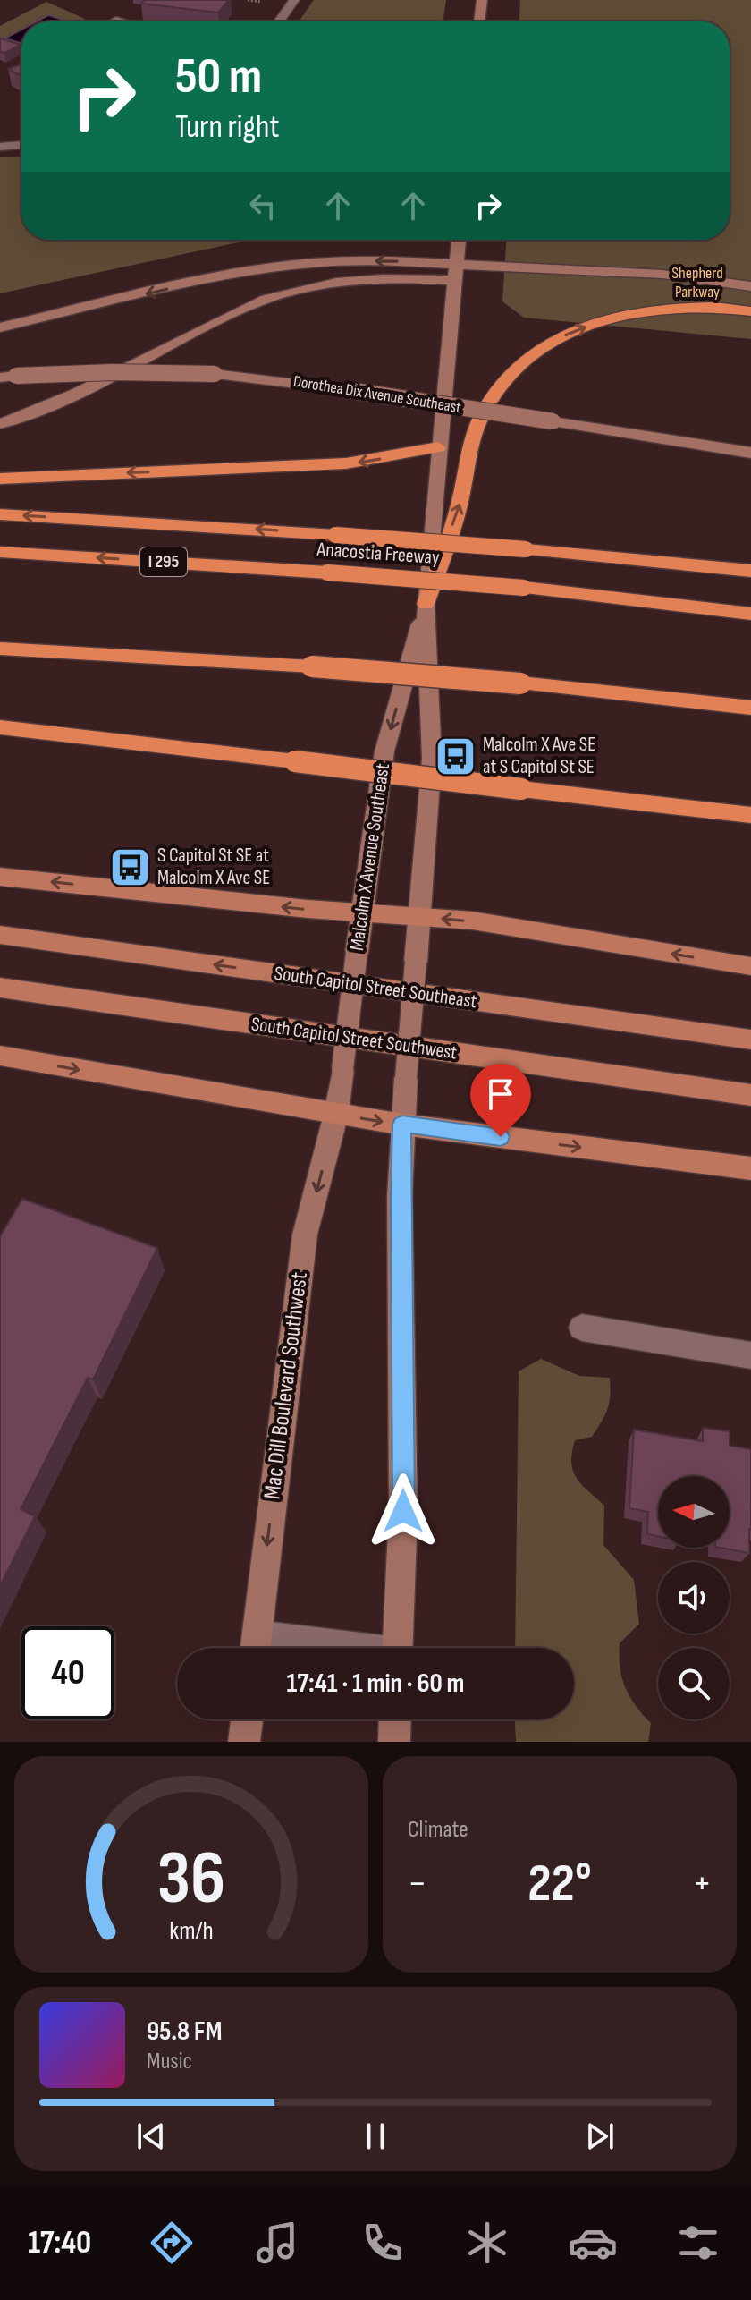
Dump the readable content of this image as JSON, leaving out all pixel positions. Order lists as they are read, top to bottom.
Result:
{
  "streets": {
    "highway": ["Anacostia Freeway", "I 295"],
    "main road": [
      "Dorothea Dix Avenue Southeast",
      "Malcolm X Avenue Southeast",
      "South Capitol Street Southeast",
      "South Capitol Street Southwest",
      "Mac Dill Boulevard Southwest"
    ]
  },
  "crossings": [
    ["Malcolm X Avenue Southeast", "Mac Dill Boulevard Southwest"]
  ],
  "parks": ["Shepherd Parkway"],
  "places": {
    "bus stop": ["Malcolm X Ave SE at S Capitol St SE", "S Capitol St SE at Malcolm X Ave SE"]
  },
  "north": "left",
  "page": {
    "turn": ["50 m", "Turn right"],
    "limit": "40",
    "trip": "17:41 · 1 min · 60 m",
    "tile": "Climate",
    "heat": ["−", "22°", "+"],
    "song": ["95.8 FM", "Music"],
    "tabs": "17:40",
    "gauge": ["36", "km/h"]
  }
}
